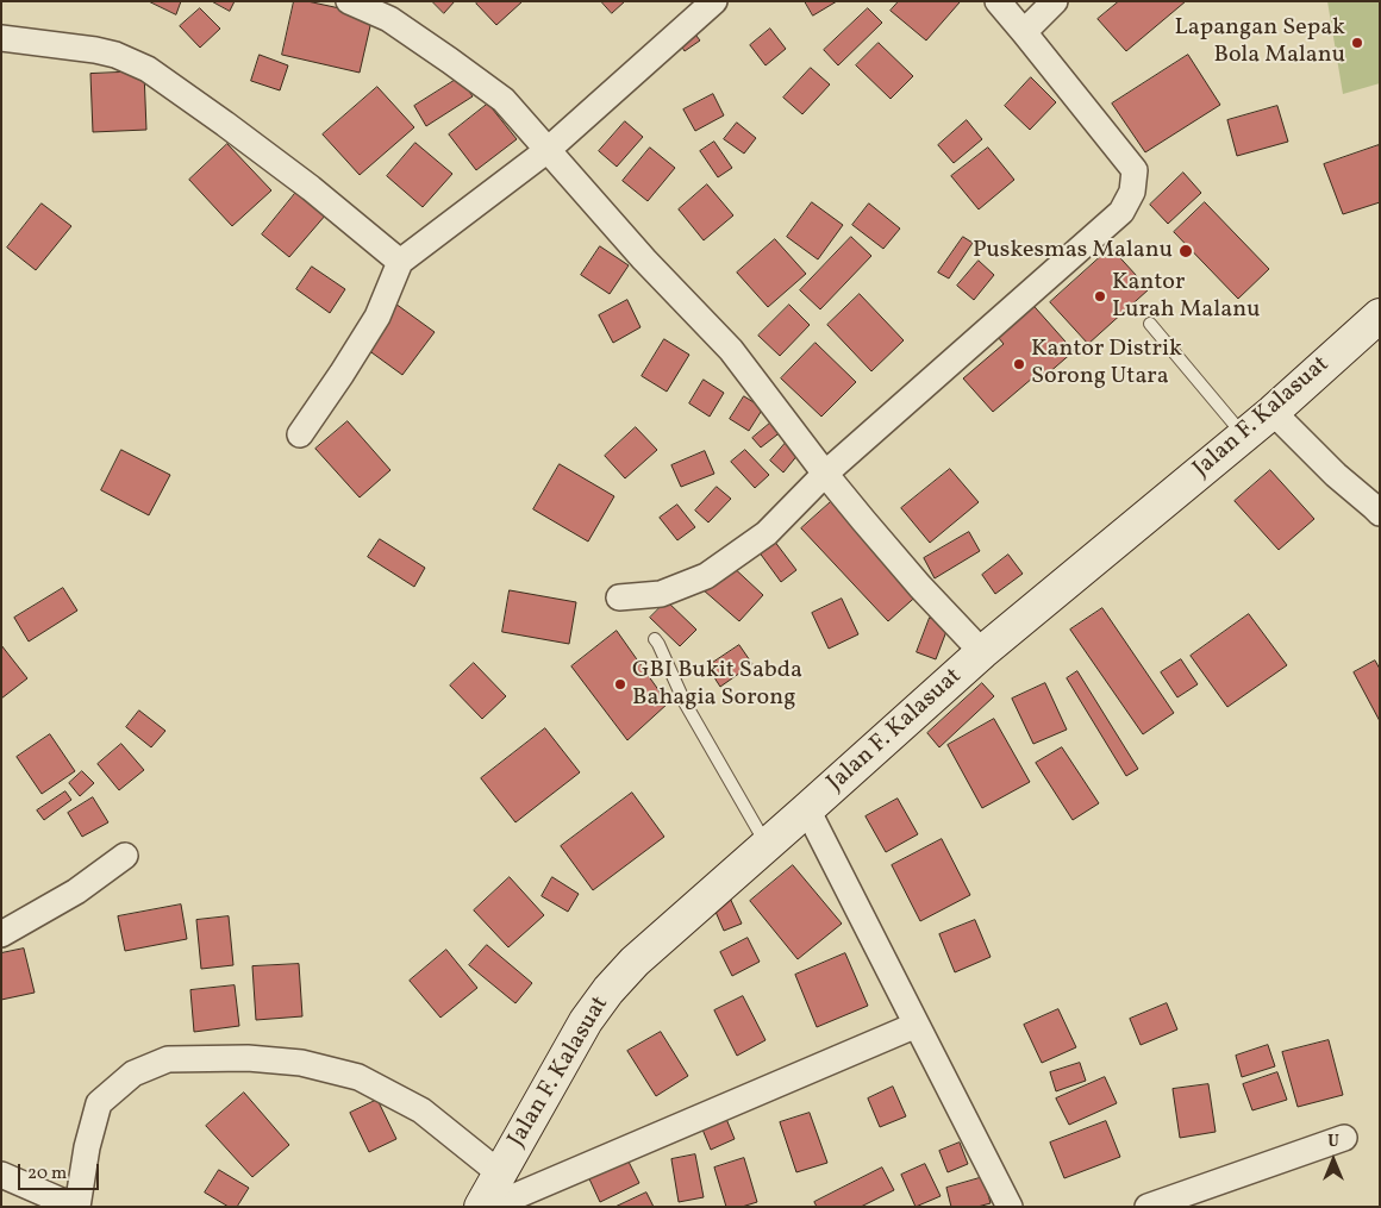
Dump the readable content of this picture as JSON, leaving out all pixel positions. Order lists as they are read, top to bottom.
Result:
{
  "streets": {
    "street": ["Jalan F. Kalasuat"]
  },
  "places": [
    "Lapangan Sepak Bola Malanu",
    "Puskesmas Malanu",
    "Kantor Lurah Malanu",
    "Kantor Distrik Sorong Utara",
    "GBI Bukit Sabda Bahagia Sorong"
  ],
  "scale_bar": "20 m",
  "north": "top"
}
